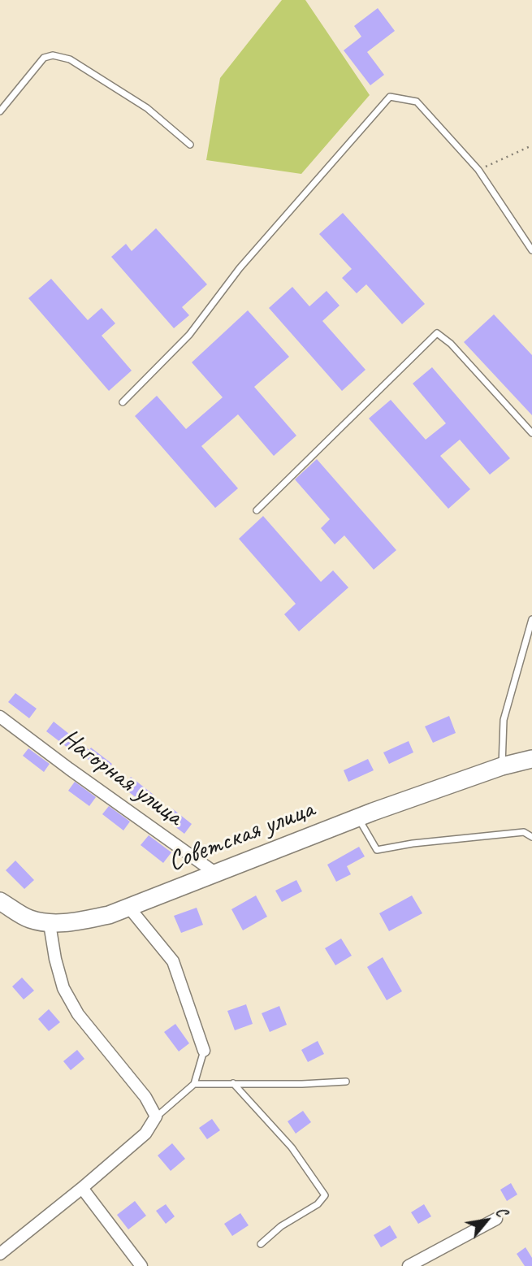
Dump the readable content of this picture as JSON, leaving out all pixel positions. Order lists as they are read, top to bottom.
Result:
{
  "streets": {
    "street": ["Нагорная улица", "Советская улица"]
  },
  "crossings": [
    ["Нагорная улица", "Советская улица"]
  ],
  "north": "top right"
}
